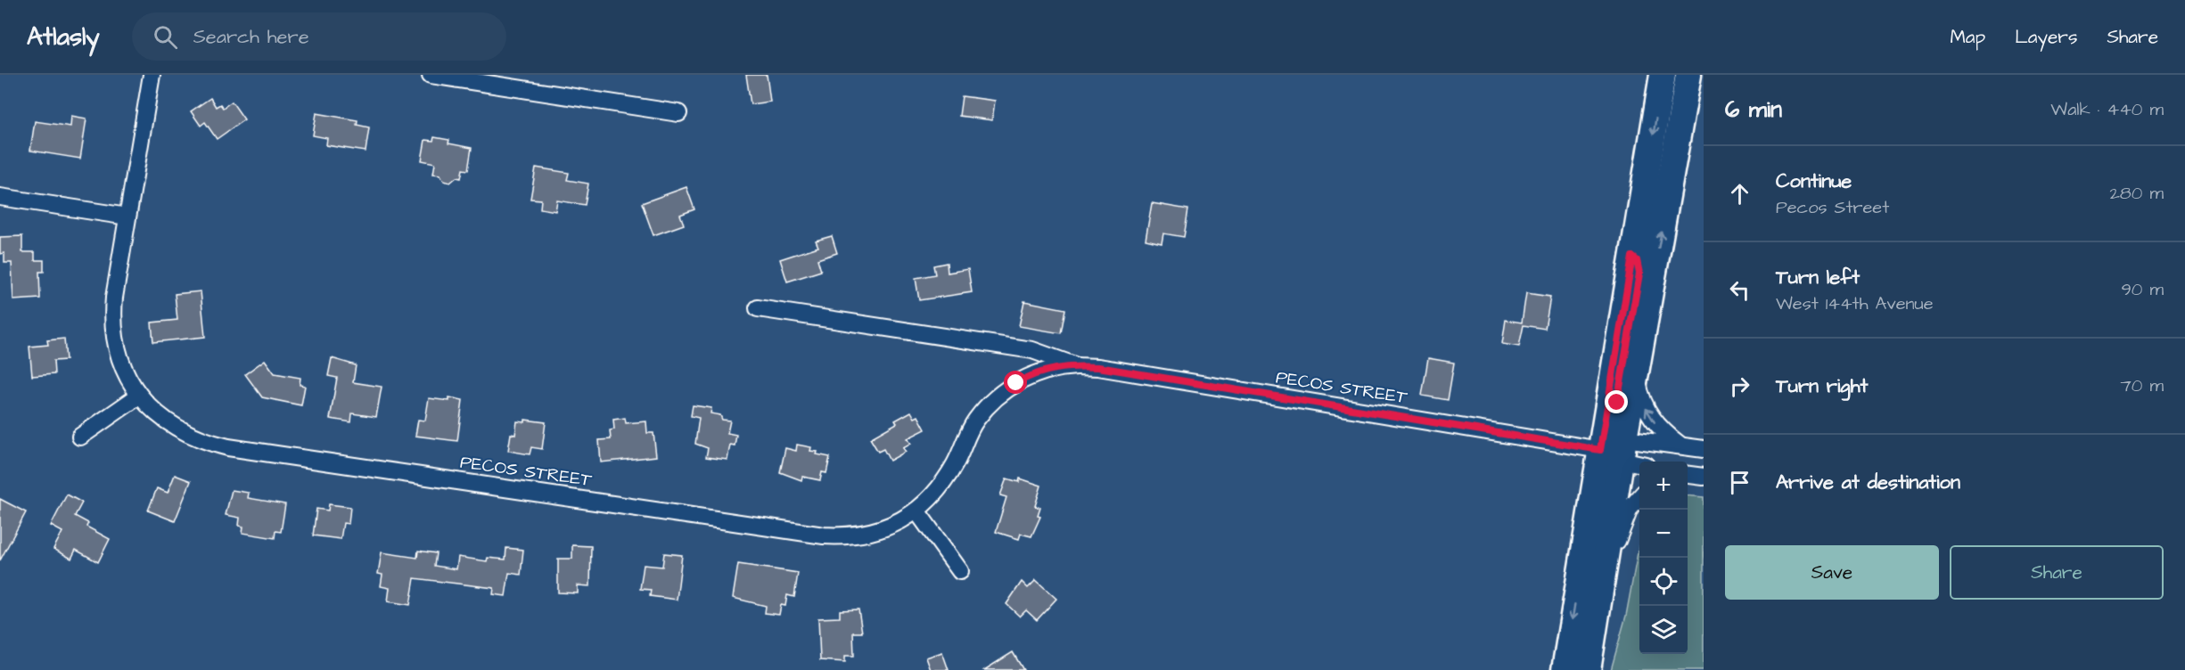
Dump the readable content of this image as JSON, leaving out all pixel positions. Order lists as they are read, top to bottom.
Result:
{
  "streets": {
    "street": ["PECOS STREET"]
  },
  "page": {
    "header": "Atlasly",
    "search": "Search here",
    "nav": ["Map", "Layers", "Share"],
    "heading": ["6 min", "Walk · 440 m"],
    "list": [
      ["Continue", "Pecos Street", "280 m"],
      ["Turn left", "West 144th Avenue", "90 m"],
      ["Turn right", "70 m"],
      "Arrive at destination"
    ],
    "map_buttons": ["+", "−"],
    "buttons": ["Save", "Share"]
  }
}
